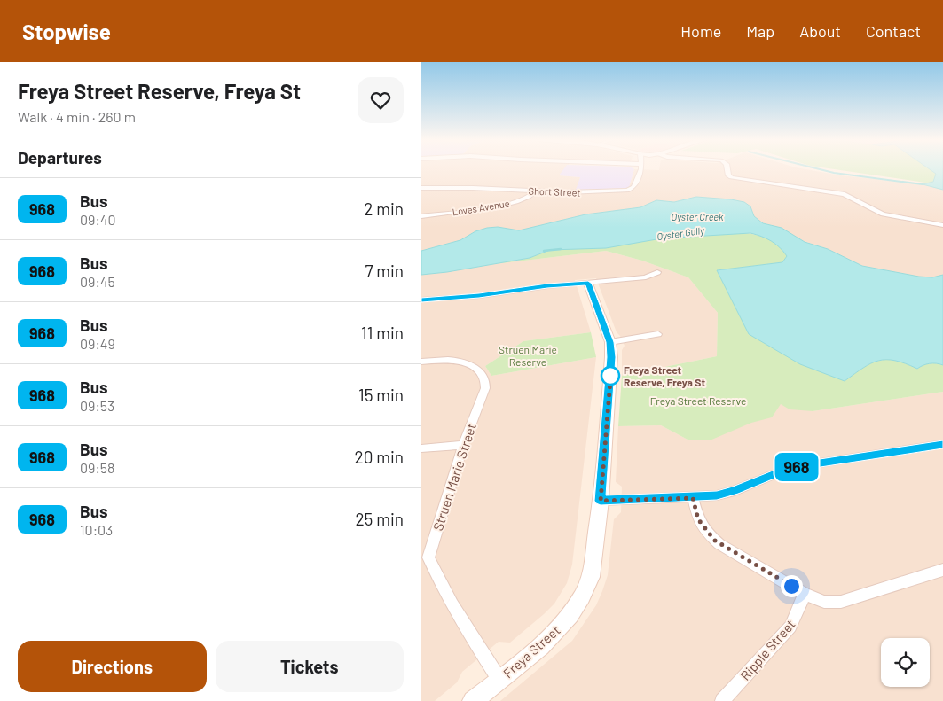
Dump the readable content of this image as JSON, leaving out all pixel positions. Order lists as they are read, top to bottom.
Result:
{
  "streets": {
    "street": [
      "Short Street",
      "Loves Avenue",
      "Struen Marie Street",
      "Ripple Street",
      "Freya Street"
    ]
  },
  "crossings": [
    ["Short Street", "Loves Avenue"],
    ["Struen Marie Street", "Freya Street"]
  ],
  "water": ["Oyster Creek", "Oyster Gully"],
  "parks": ["Struen Marie Reserve", "Freya Street Reserve"],
  "places": ["Freya Street Reserve, Freya St"],
  "lines": ["bus line 968"],
  "page": {
    "header": "Stopwise",
    "nav": [
      "Home",
      "Map",
      "About",
      "Contact"
    ],
    "heading": [
      ["Freya Street Reserve, Freya St", "Walk · 4 min · 260 m"],
      "Departures"
    ],
    "on_map": "968",
    "list": [
      {
        "mark": "968",
        "name": "Bus",
        "note": "09:40",
        "value": "2 min"
      },
      {
        "mark": "968",
        "name": "Bus",
        "note": "09:45",
        "value": "7 min"
      },
      {
        "mark": "968",
        "name": "Bus",
        "note": "09:49",
        "value": "11 min"
      },
      {
        "mark": "968",
        "name": "Bus",
        "note": "09:53",
        "value": "15 min"
      },
      {
        "mark": "968",
        "name": "Bus",
        "note": "09:58",
        "value": "20 min"
      },
      {
        "mark": "968",
        "name": "Bus",
        "note": "10:03",
        "value": "25 min"
      }
    ],
    "buttons": ["Directions", "Tickets"]
  }
}
